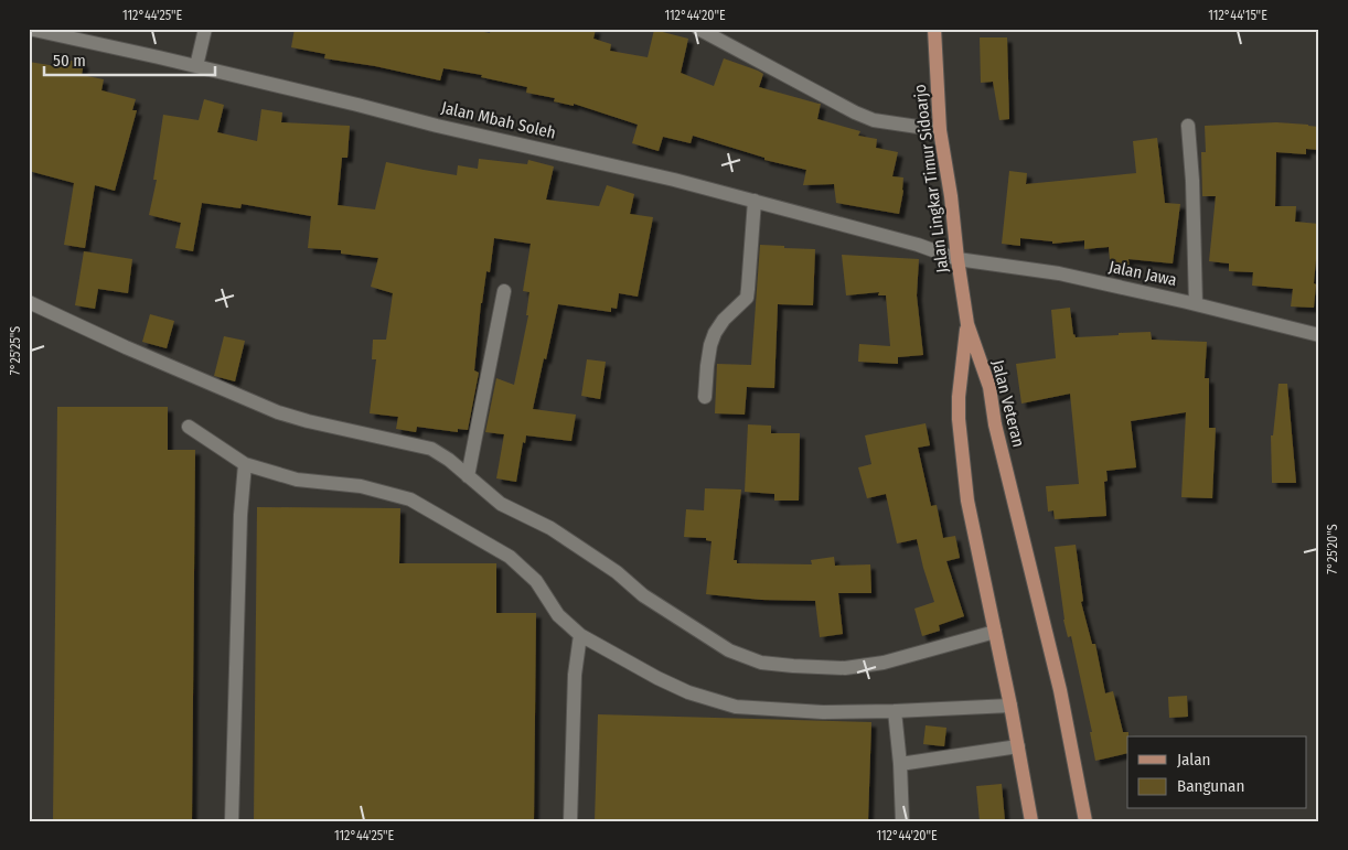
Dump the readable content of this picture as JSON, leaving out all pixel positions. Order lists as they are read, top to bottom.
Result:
{
  "streets": {
    "main road": ["Jalan Lingkar Timur Sidoarjo", "Jalan Veteran"],
    "street": ["Jalan Mbah Soleh", "Jalan Jawa"]
  },
  "crossings": [
    ["Jalan Mbah Soleh", "Jalan Lingkar Timur Sidoarjo"],
    ["Jalan Mbah Soleh", "Jalan Jawa"],
    ["Jalan Lingkar Timur Sidoarjo", "Jalan Jawa"],
    ["Jalan Lingkar Timur Sidoarjo", "Jalan Veteran"]
  ],
  "legend": ["Jalan", "Bangunan"],
  "scale_bar": "50 m",
  "coordinates": [
    "112°44'25\"E",
    "112°44'20\"E",
    "112°44'15\"E",
    "7°25'25\"S",
    "7°25'20\"S"
  ]
}
